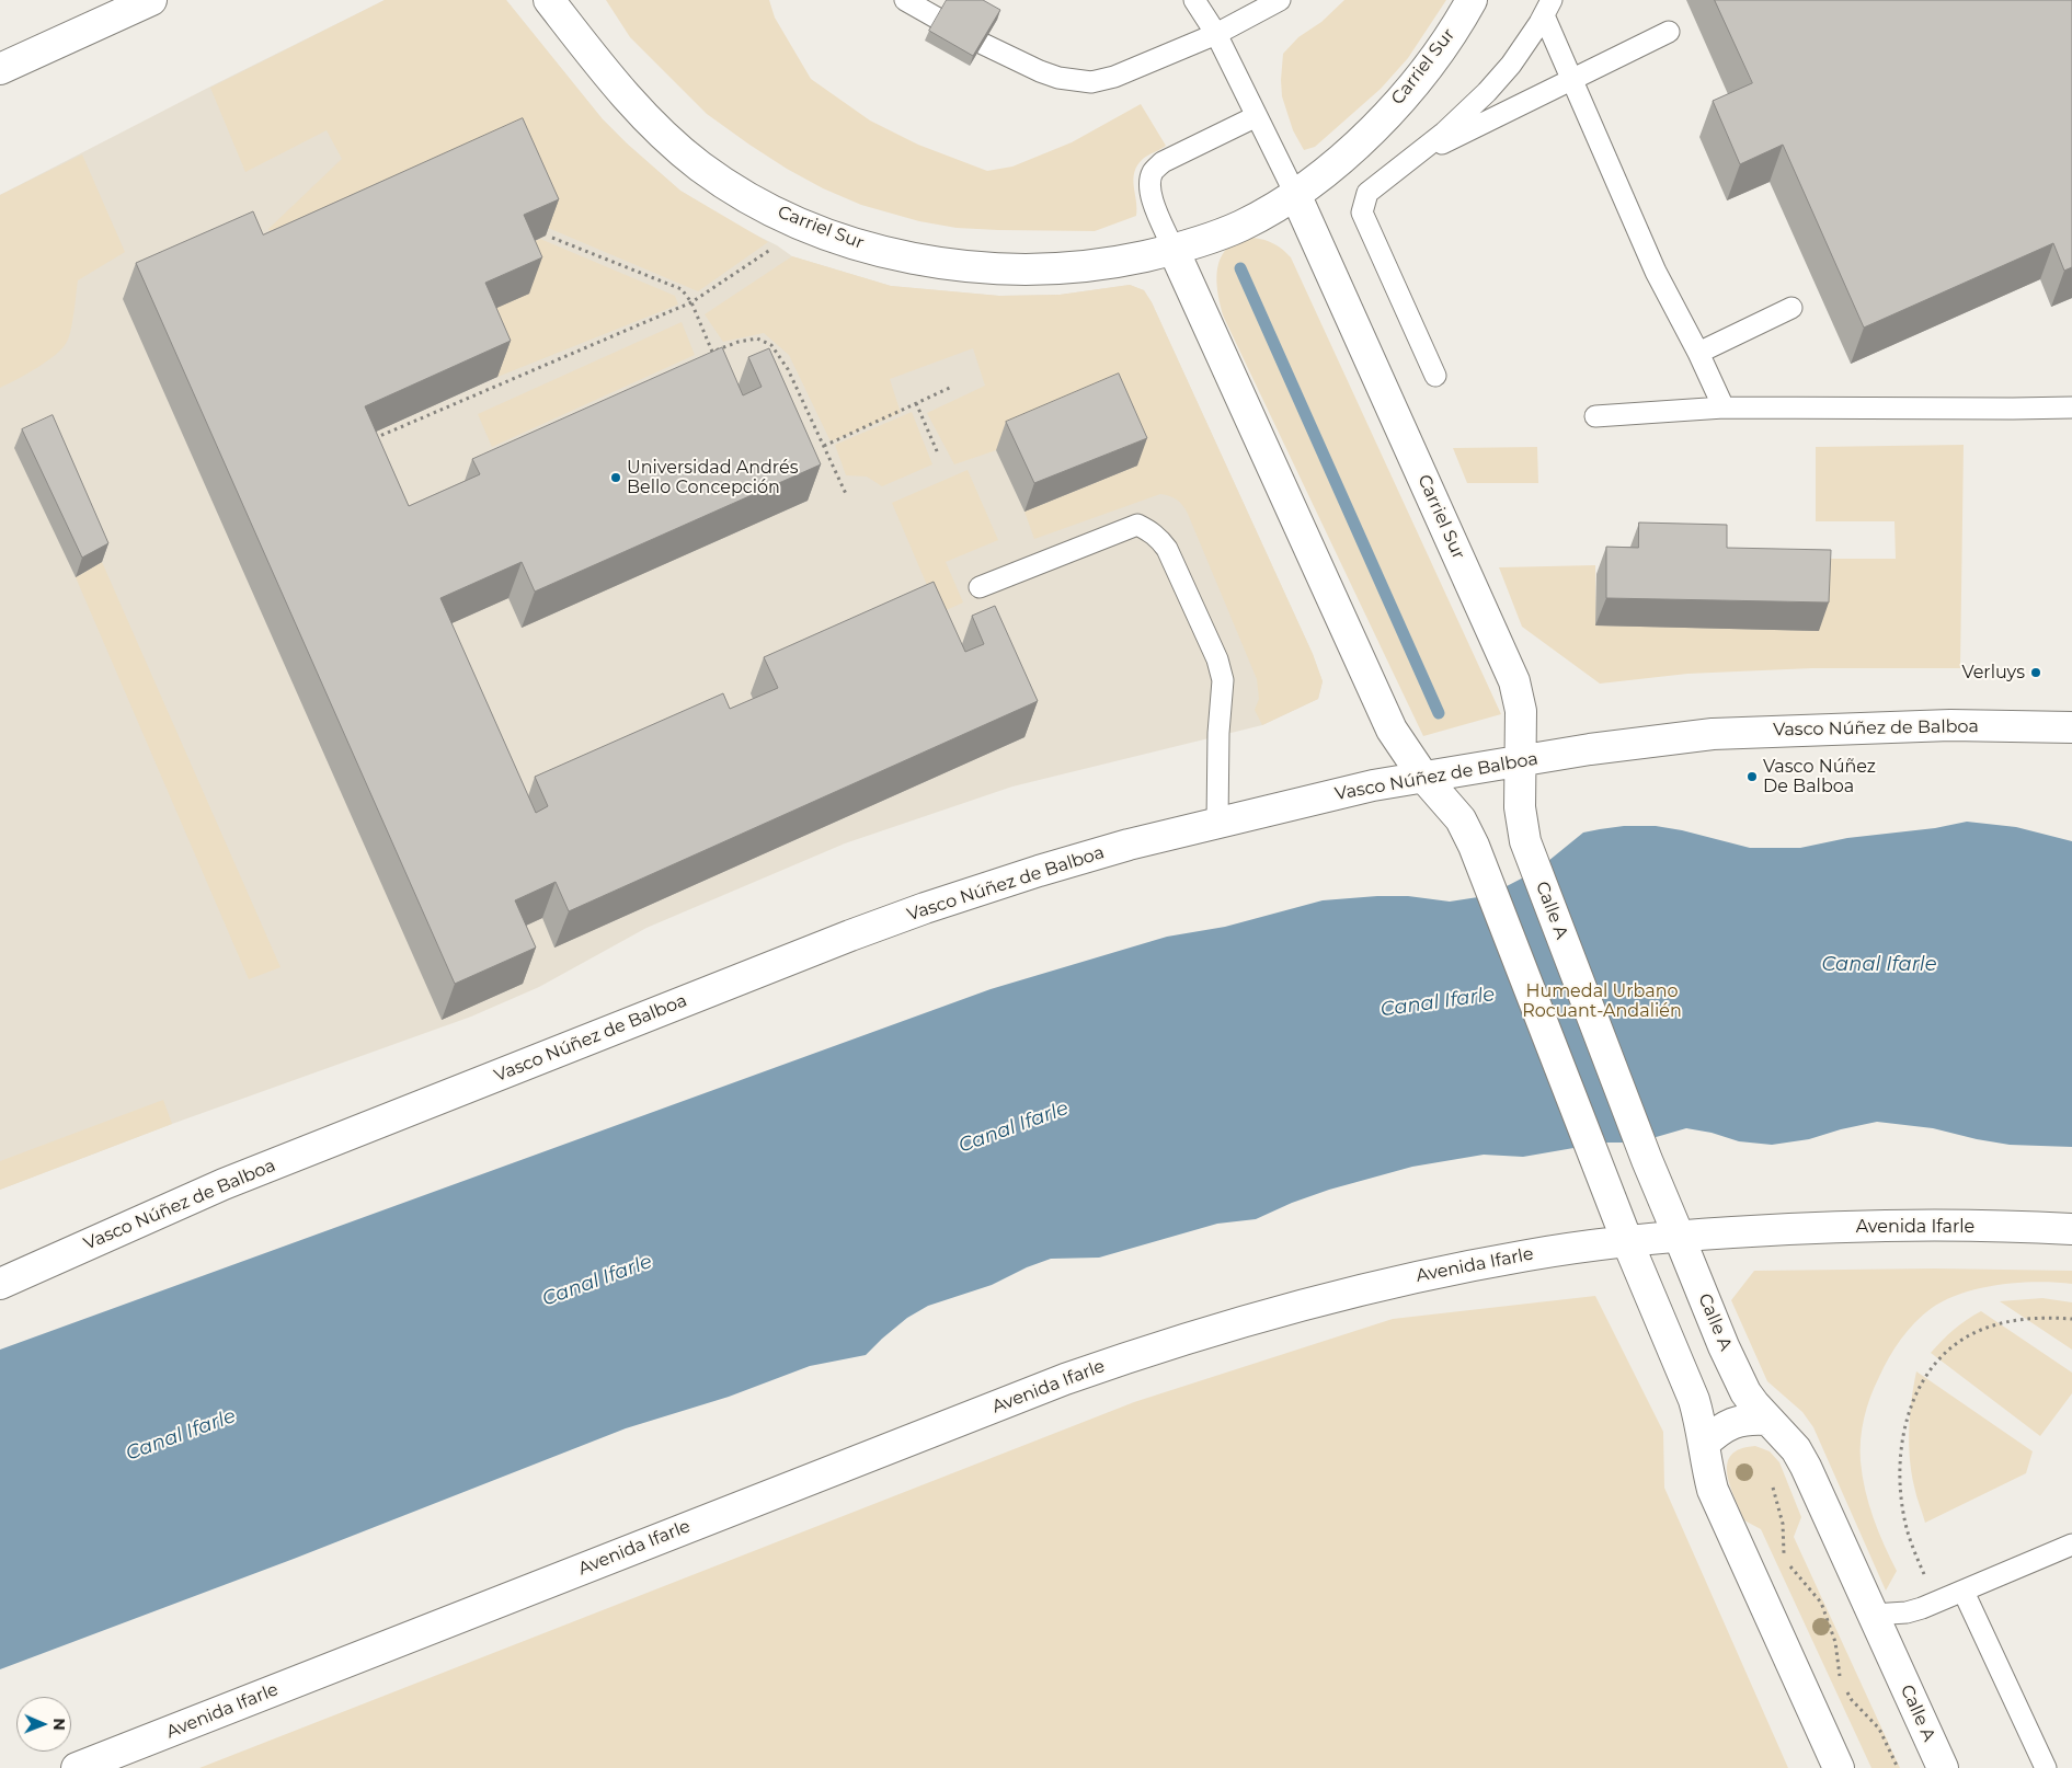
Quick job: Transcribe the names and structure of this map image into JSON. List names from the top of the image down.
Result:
{
  "streets": {
    "street": [
      "Carriel Sur",
      "Vasco Núñez de Balboa",
      "Calle A",
      "Avenida Ifarle"
    ]
  },
  "crossings": [
    ["Carriel Sur", "Vasco Núñez de Balboa"],
    ["Carriel Sur", "Calle A"],
    ["Calle A", "Avenida Ifarle"]
  ],
  "water": ["Canal Ifarle"],
  "parks": ["Humedal Urbano Rocuant-Andalién"],
  "places": ["Universidad Andrés Bello Concepción", "Verluys", "Vasco Núñez De Balboa"],
  "north": "right"
}
